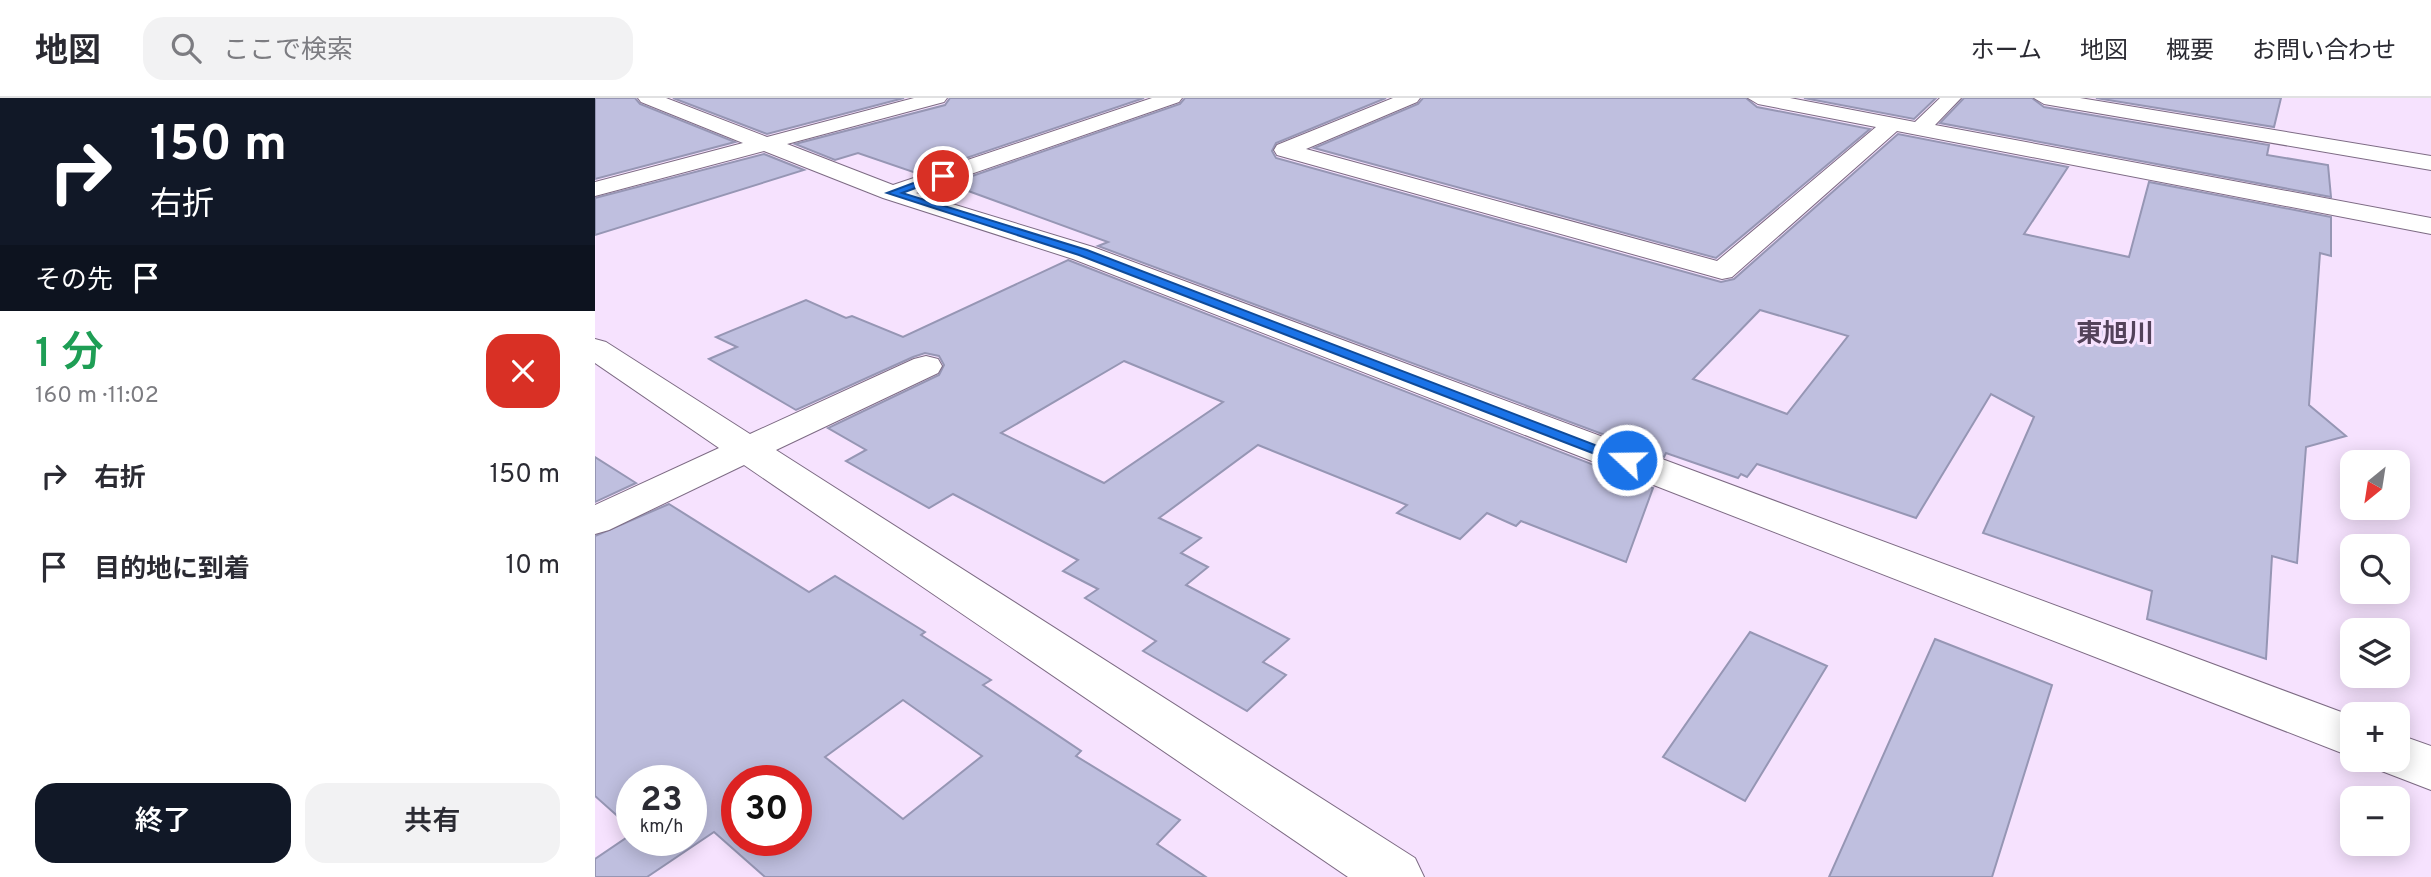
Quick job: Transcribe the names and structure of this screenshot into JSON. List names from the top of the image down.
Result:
{
  "districts": ["東旭川"],
  "north": "bottom left",
  "page": {
    "header": "地図",
    "search": "ここで検索",
    "nav": [
      "ホーム",
      "地図",
      "概要",
      "お問い合わせ"
    ],
    "turn": ["150 m", "右折"],
    "then": "その先",
    "heading": ["1 分", "160 m · 11:02"],
    "list": [
      {
        "name": "右折",
        "value": "150 m"
      },
      {
        "name": "目的地に到着",
        "value": "10 m"
      }
    ],
    "map_buttons": ["+", "−"],
    "speed": "23 km/h",
    "limit": "30",
    "buttons": ["終了", "共有"]
  }
}
